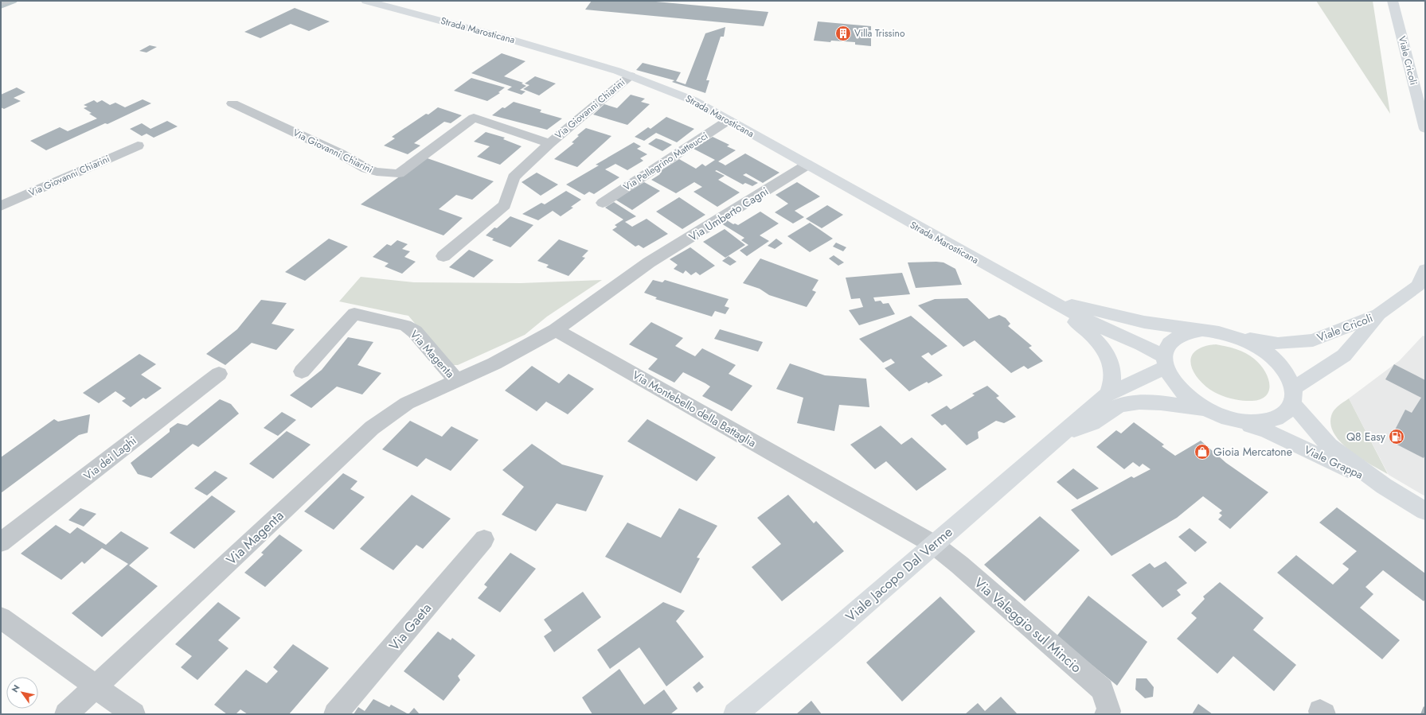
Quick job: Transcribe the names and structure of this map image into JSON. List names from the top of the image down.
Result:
{
  "streets": {
    "main road": [
      "Strada Marosticana",
      "Viale Cricoli",
      "Viale Grappa",
      "Viale Jacopo Dal Verme"
    ],
    "street": [
      "Via Giovanni Chiarini",
      "Via Pellegrino Matteucci",
      "Via Umberto Cagni",
      "Via Magenta",
      "Via Montebello della Battaglia",
      "Via dei Laghi",
      "Via Valeggio sul Mincio",
      "Via Gaeta"
    ]
  },
  "crossings": [
    ["Strada Marosticana", "Viale Cricoli"],
    ["Strada Marosticana", "Via Giovanni Chiarini"],
    ["Strada Marosticana", "Via Pellegrino Matteucci"],
    ["Strada Marosticana", "Via Umberto Cagni"],
    ["Strada Marosticana", "Viale Grappa"],
    ["Strada Marosticana", "Viale Jacopo Dal Verme"],
    ["Viale Cricoli", "Viale Grappa"],
    ["Viale Cricoli", "Viale Jacopo Dal Verme"],
    ["Via Umberto Cagni", "Via Magenta"],
    ["Via Umberto Cagni", "Via Montebello della Battaglia"],
    ["Via Magenta", "Via Montebello della Battaglia"],
    ["Via Montebello della Battaglia", "Viale Jacopo Dal Verme"],
    ["Via Montebello della Battaglia", "Via Valeggio sul Mincio"],
    ["Viale Grappa", "Viale Jacopo Dal Verme"],
    ["Viale Jacopo Dal Verme", "Via Valeggio sul Mincio"]
  ],
  "places": {
    "building": ["Villa Trissino"],
    "fuel station": ["Q8 Easy"],
    "shop": ["Gioia Mercatone"]
  },
  "north": "top left"
}
